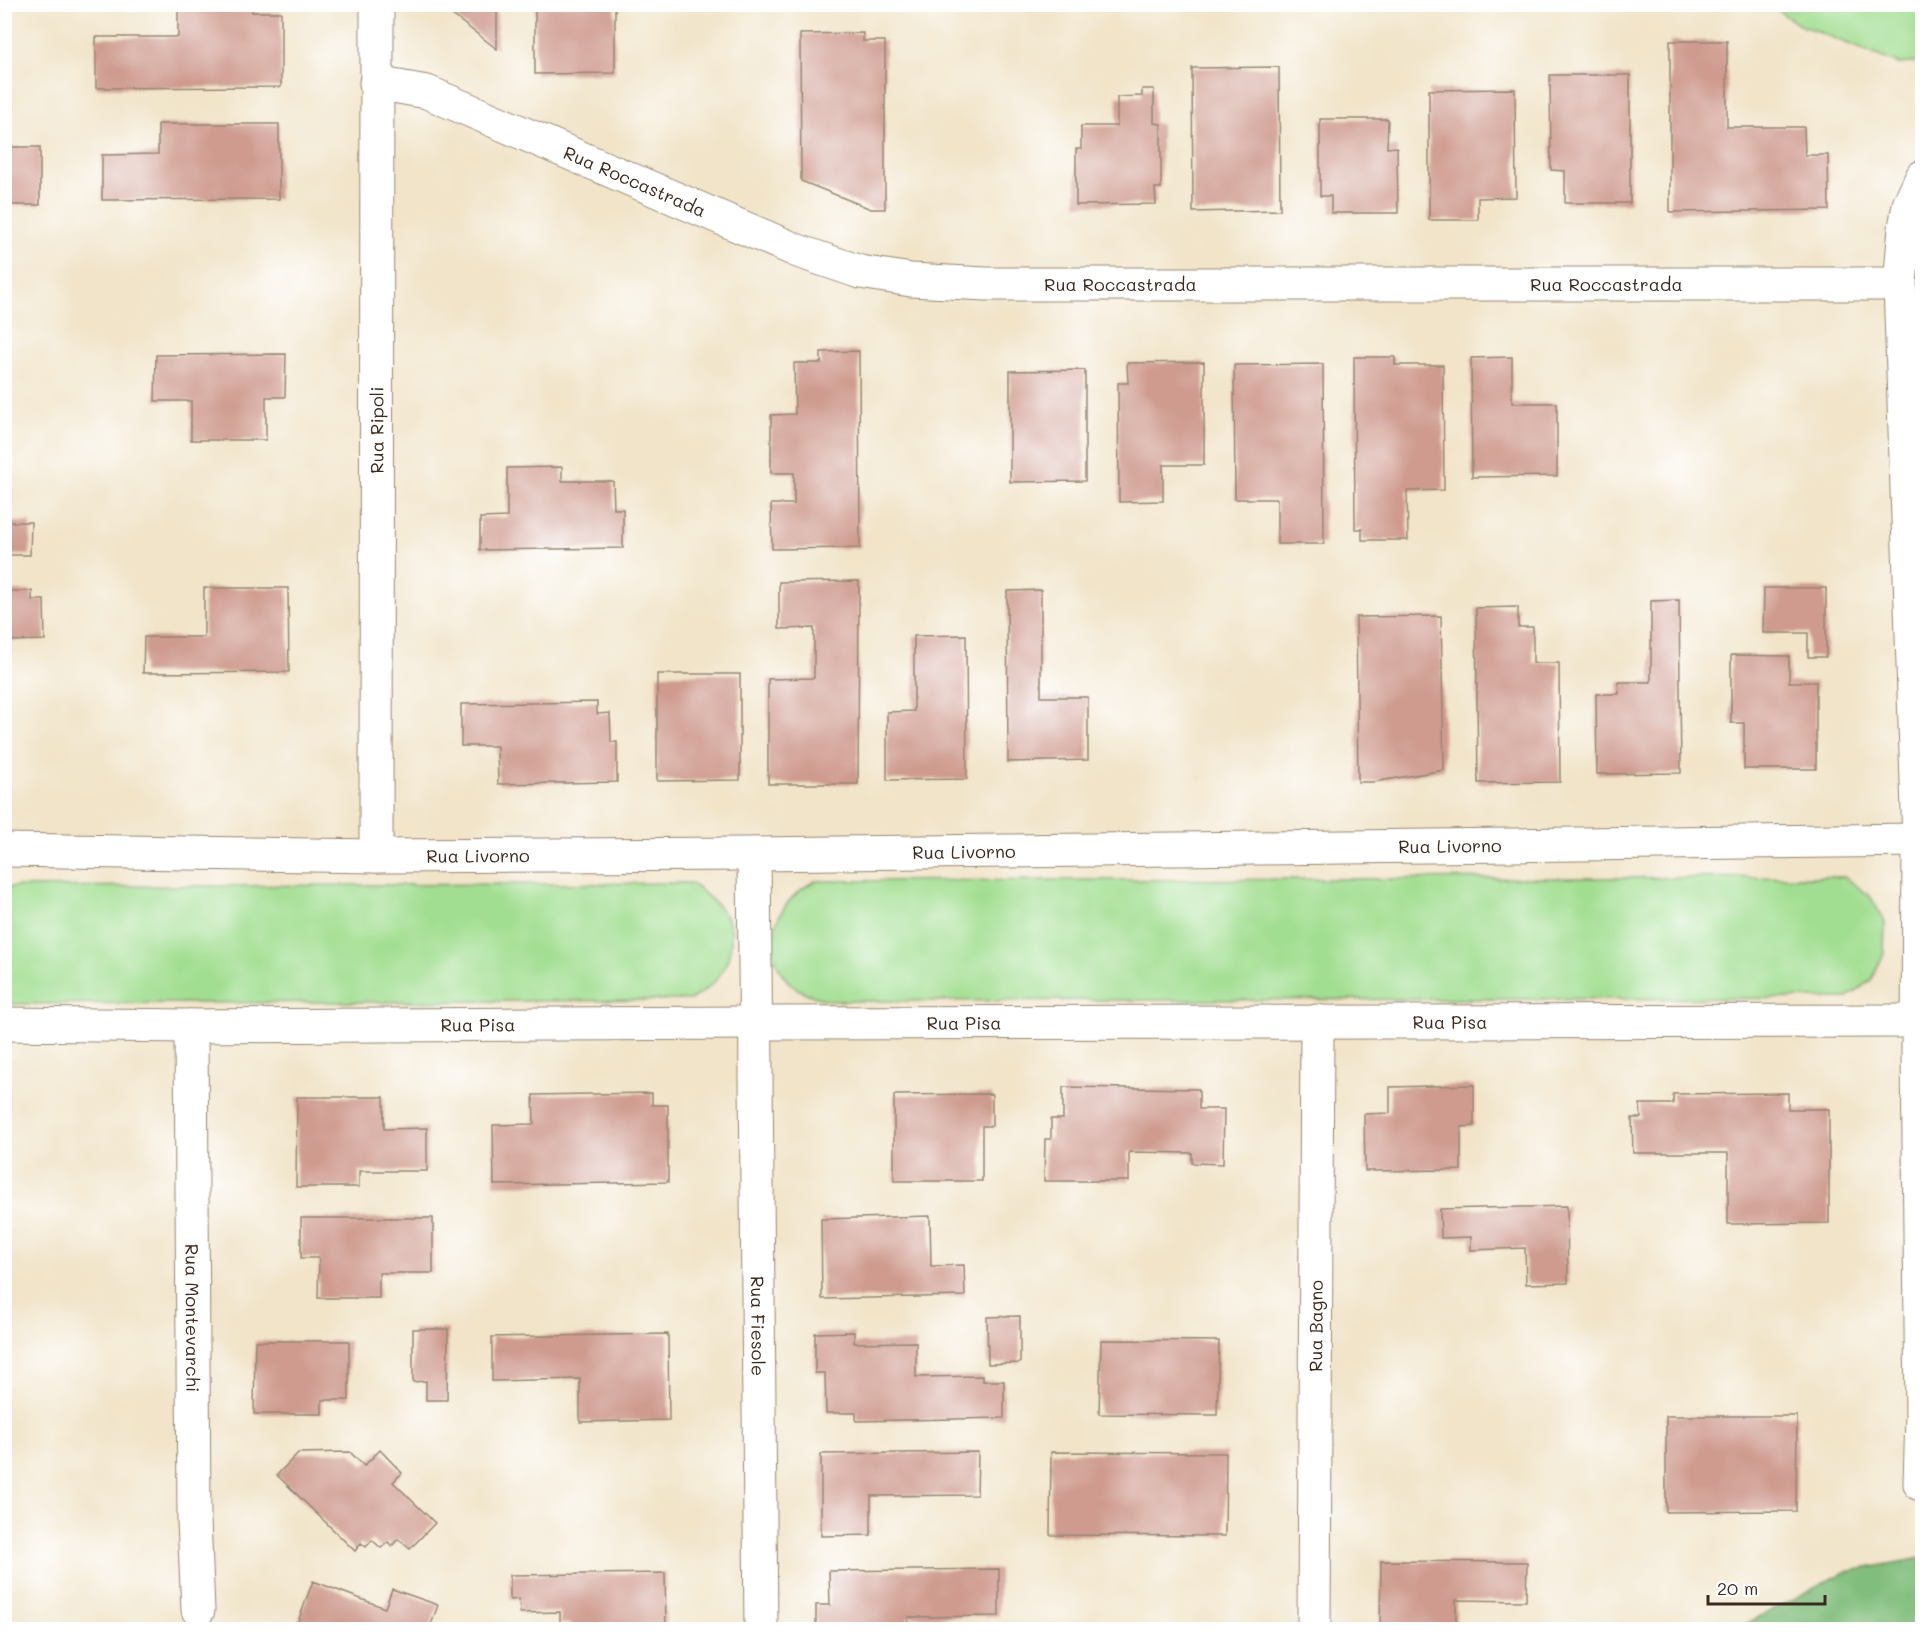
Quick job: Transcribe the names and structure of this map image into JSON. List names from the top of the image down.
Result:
{
  "streets": {
    "street": [
      "Rua Roccastrada",
      "Rua Ripoli",
      "Rua Livorno",
      "Rua Pisa",
      "Rua Montevarchi",
      "Rua Bagno",
      "Rua Fiesole"
    ]
  },
  "crossings": [
    ["Rua Roccastrada", "Rua Ripoli"],
    ["Rua Ripoli", "Rua Livorno"],
    ["Rua Livorno", "Rua Fiesole"],
    ["Rua Pisa", "Rua Montevarchi"],
    ["Rua Pisa", "Rua Bagno"],
    ["Rua Pisa", "Rua Fiesole"]
  ],
  "scale_bar": "20 m"
}
